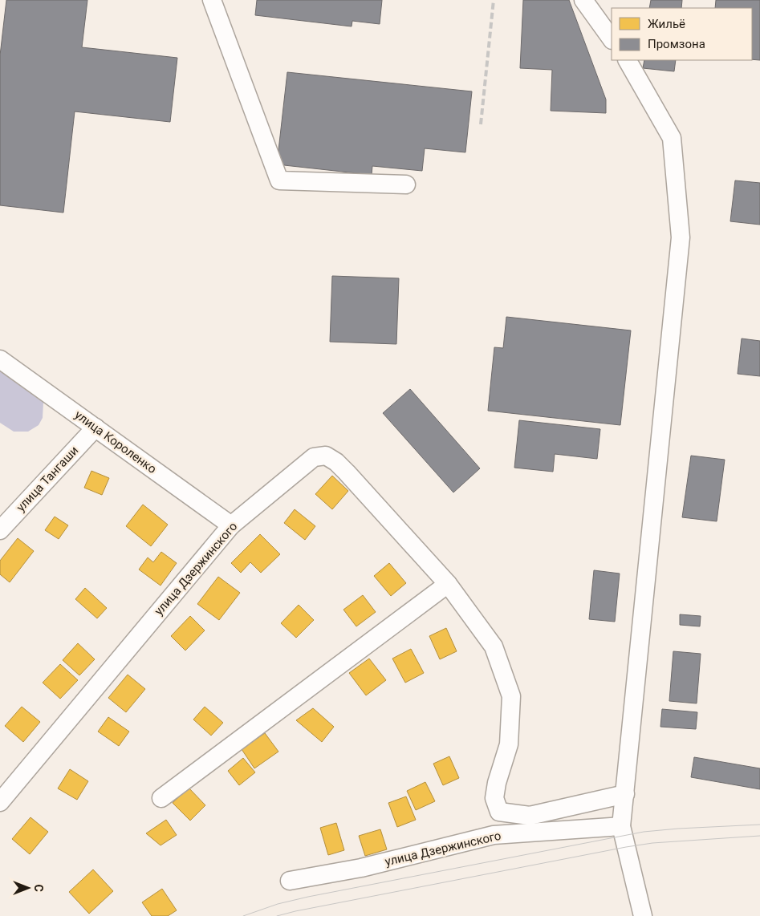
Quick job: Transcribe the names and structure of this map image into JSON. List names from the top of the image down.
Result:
{
  "streets": {
    "street": ["улица Короленко", "улица Тангаши", "улица Дзержинского"]
  },
  "crossings": [
    ["улица Короленко", "улица Тангаши"],
    ["улица Короленко", "улица Дзержинского"]
  ],
  "legend": ["Жильё", "Промзона"],
  "north": "right"
}
